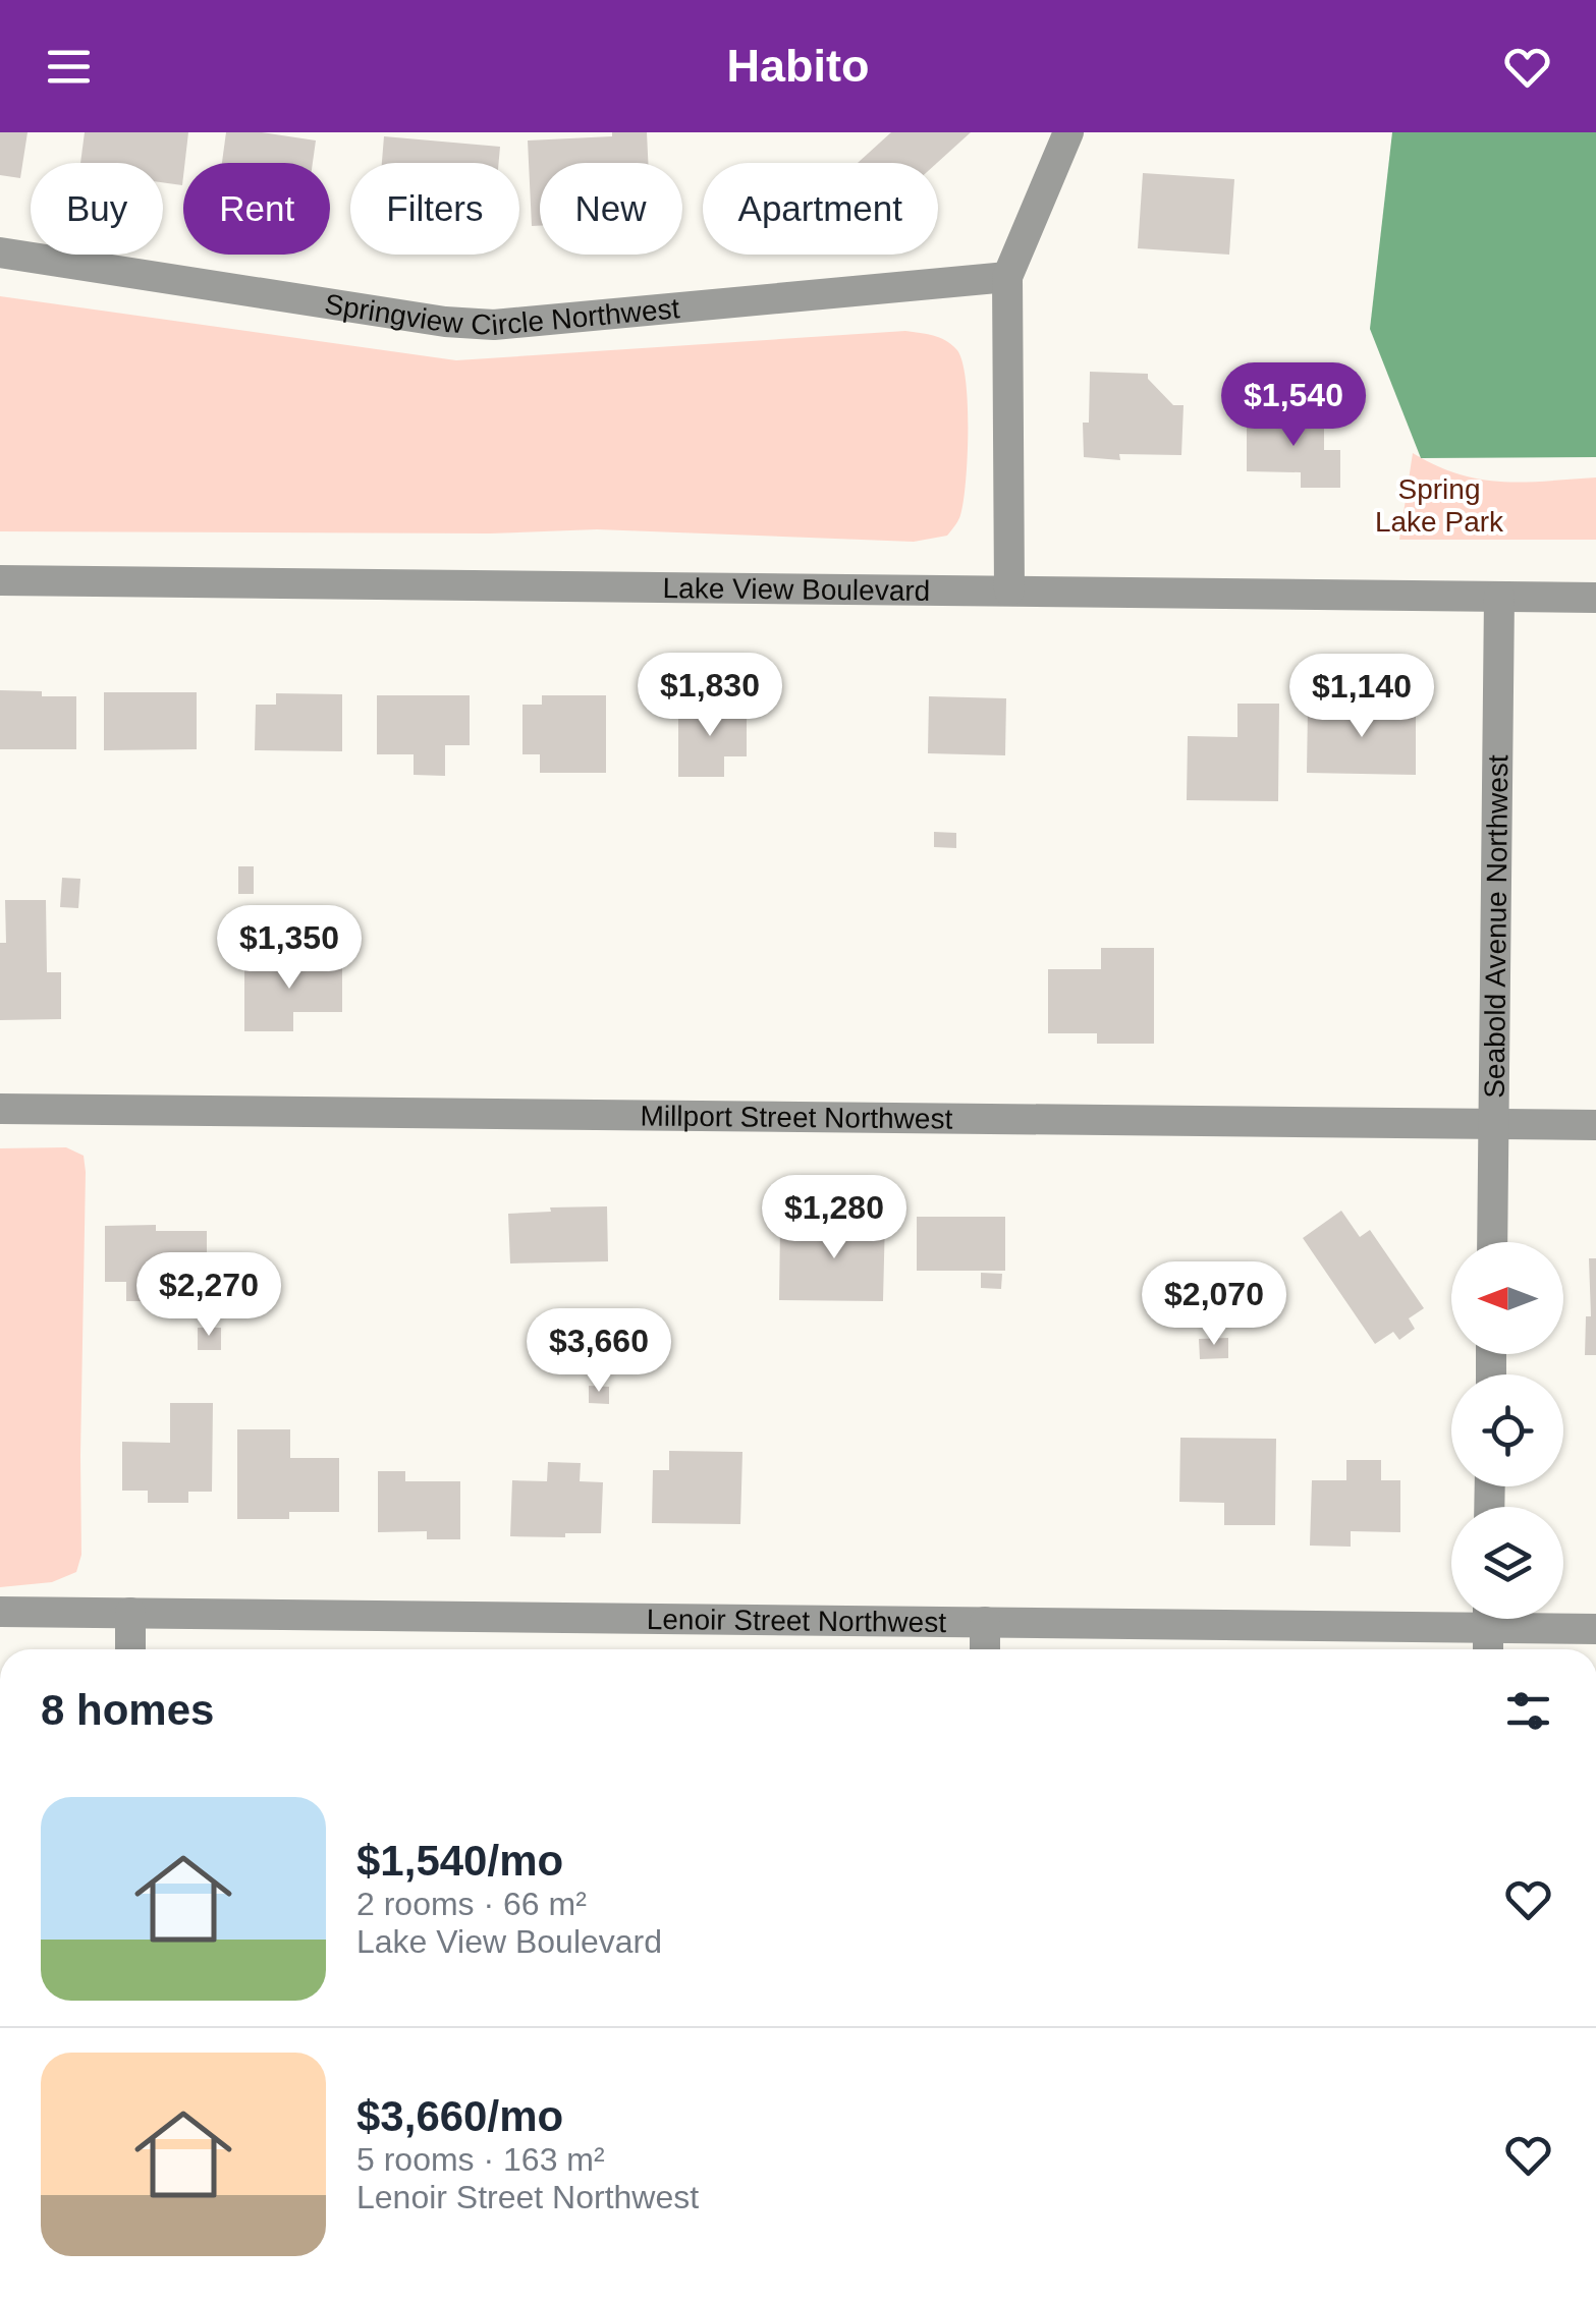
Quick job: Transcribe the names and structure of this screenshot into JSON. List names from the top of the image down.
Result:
{
  "streets": {
    "street": [
      "Springview Circle Northwest",
      "Lake View Boulevard",
      "Seabold Avenue Northwest",
      "Millport Street Northwest",
      "Lenoir Street Northwest"
    ]
  },
  "crossings": [
    ["Lake View Boulevard", "Seabold Avenue Northwest"],
    ["Seabold Avenue Northwest", "Millport Street Northwest"]
  ],
  "parks": ["Spring Lake Park"],
  "north": "left",
  "page": {
    "header": "Habito",
    "chip": [
      "Buy",
      "Rent",
      "Filters",
      "New",
      "Apartment"
    ],
    "price": [
      "$1,540",
      "$1,830",
      "$1,140",
      "$1,350",
      "$1,280",
      "$2,270",
      "$2,070",
      "$3,660"
    ],
    "heading": "8 homes",
    "list": [
      {
        "name": "$1,540/mo",
        "note": "2 rooms · 66 m² · Lake View Boulevard"
      },
      {
        "name": "$3,660/mo",
        "note": "5 rooms · 163 m² · Lenoir Street Northwest"
      }
    ]
  }
}
